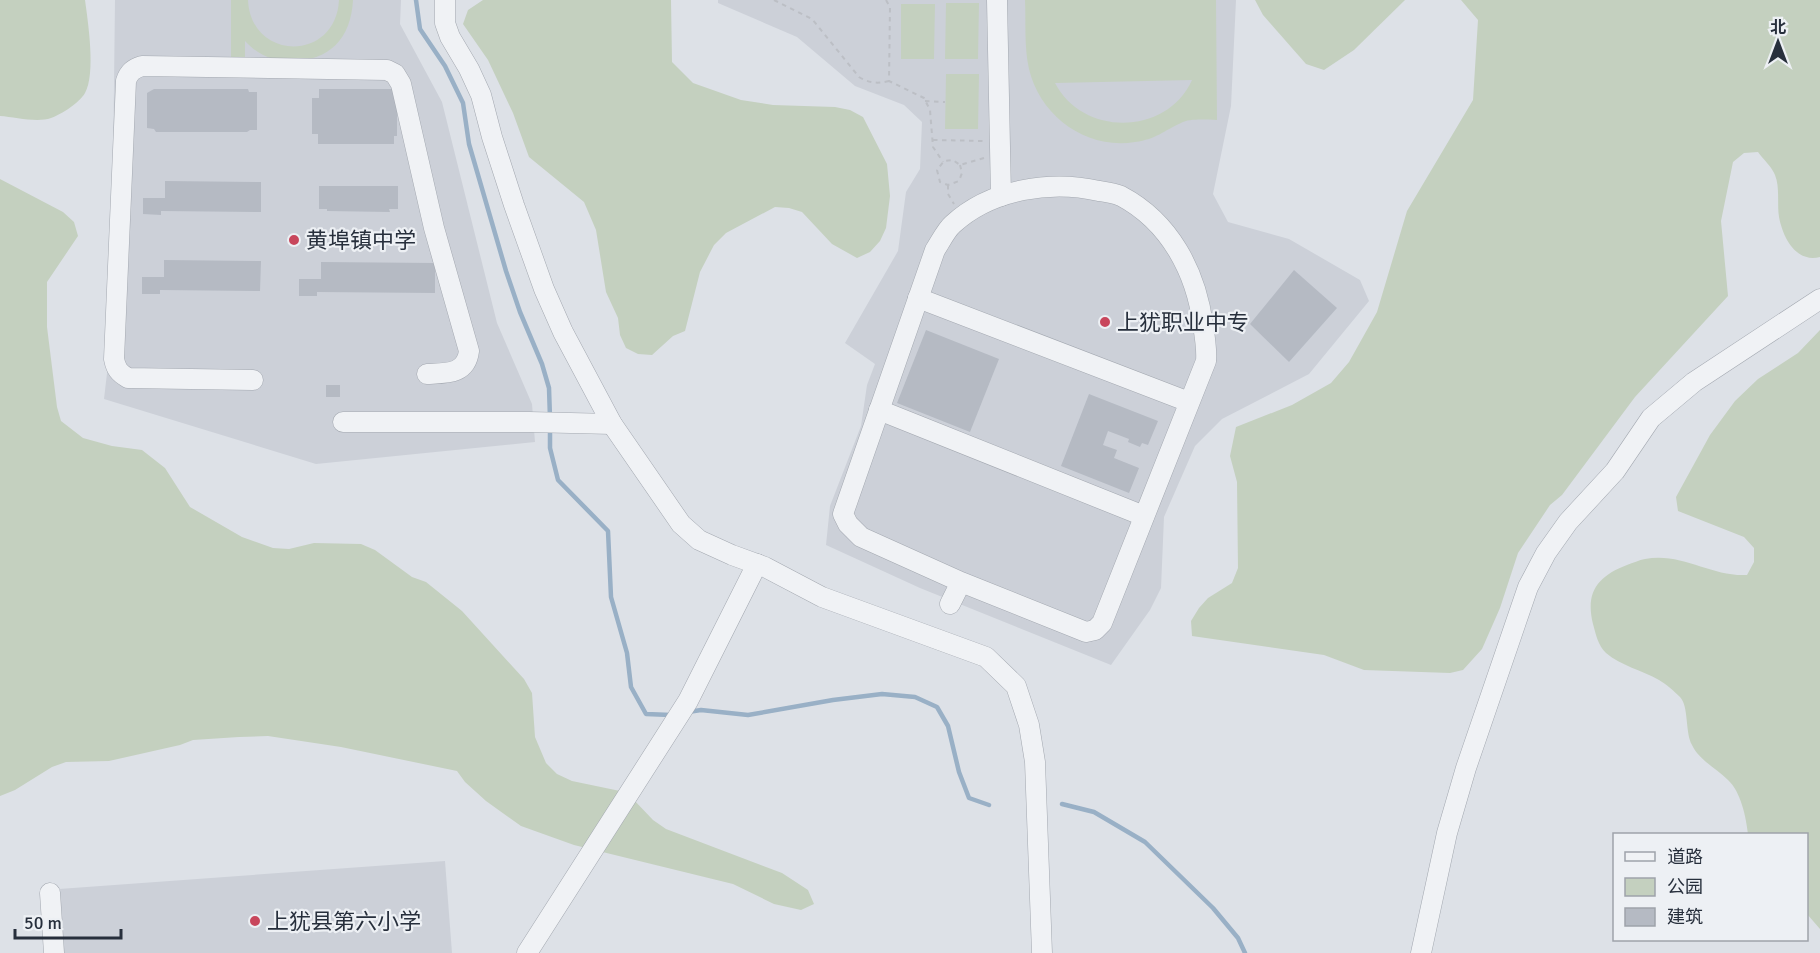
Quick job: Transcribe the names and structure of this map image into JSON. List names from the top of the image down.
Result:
{
  "places": ["黄埠镇中学", "上犹职业中专", "上犹县第六小学"],
  "legend": ["道路", "公园", "建筑"],
  "scale_bar": "50 m",
  "north": "top"
}
